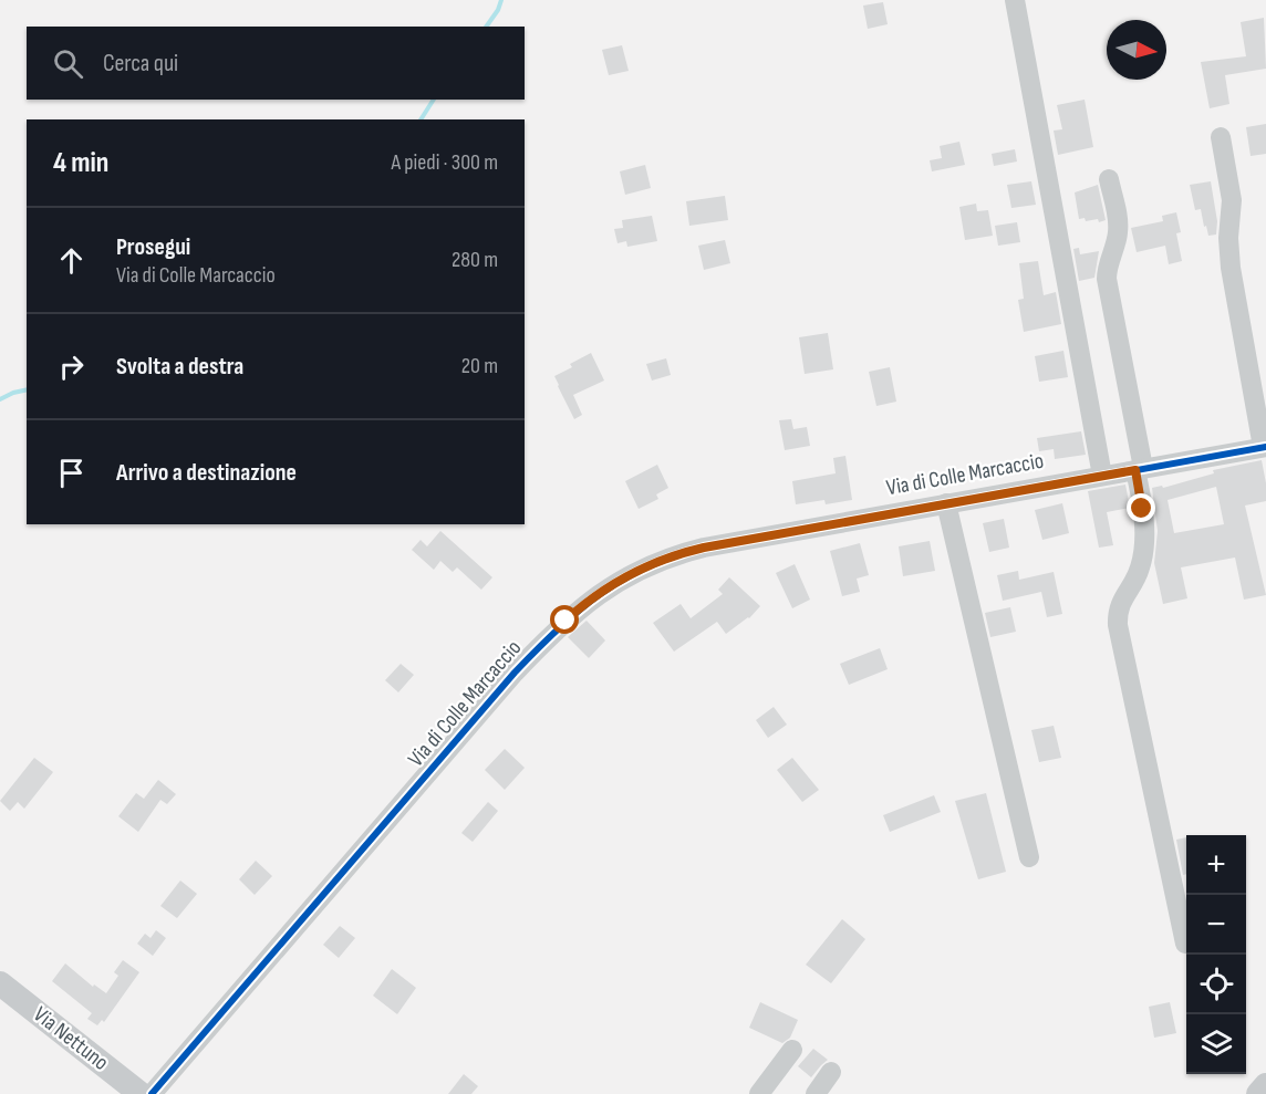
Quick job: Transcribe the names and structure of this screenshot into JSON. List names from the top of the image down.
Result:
{
  "streets": {
    "main road": ["Via Nettuno"],
    "street": ["Via di Colle Marcaccio"]
  },
  "north": "right",
  "page": {
    "search": "Cerca qui",
    "heading": ["4 min", "A piedi · 300 m"],
    "list": [
      ["Prosegui", "Via di Colle Marcaccio", "280 m"],
      ["Svolta a destra", "20 m"],
      "Arrivo a destinazione"
    ],
    "map_buttons": ["+", "−"]
  }
}
